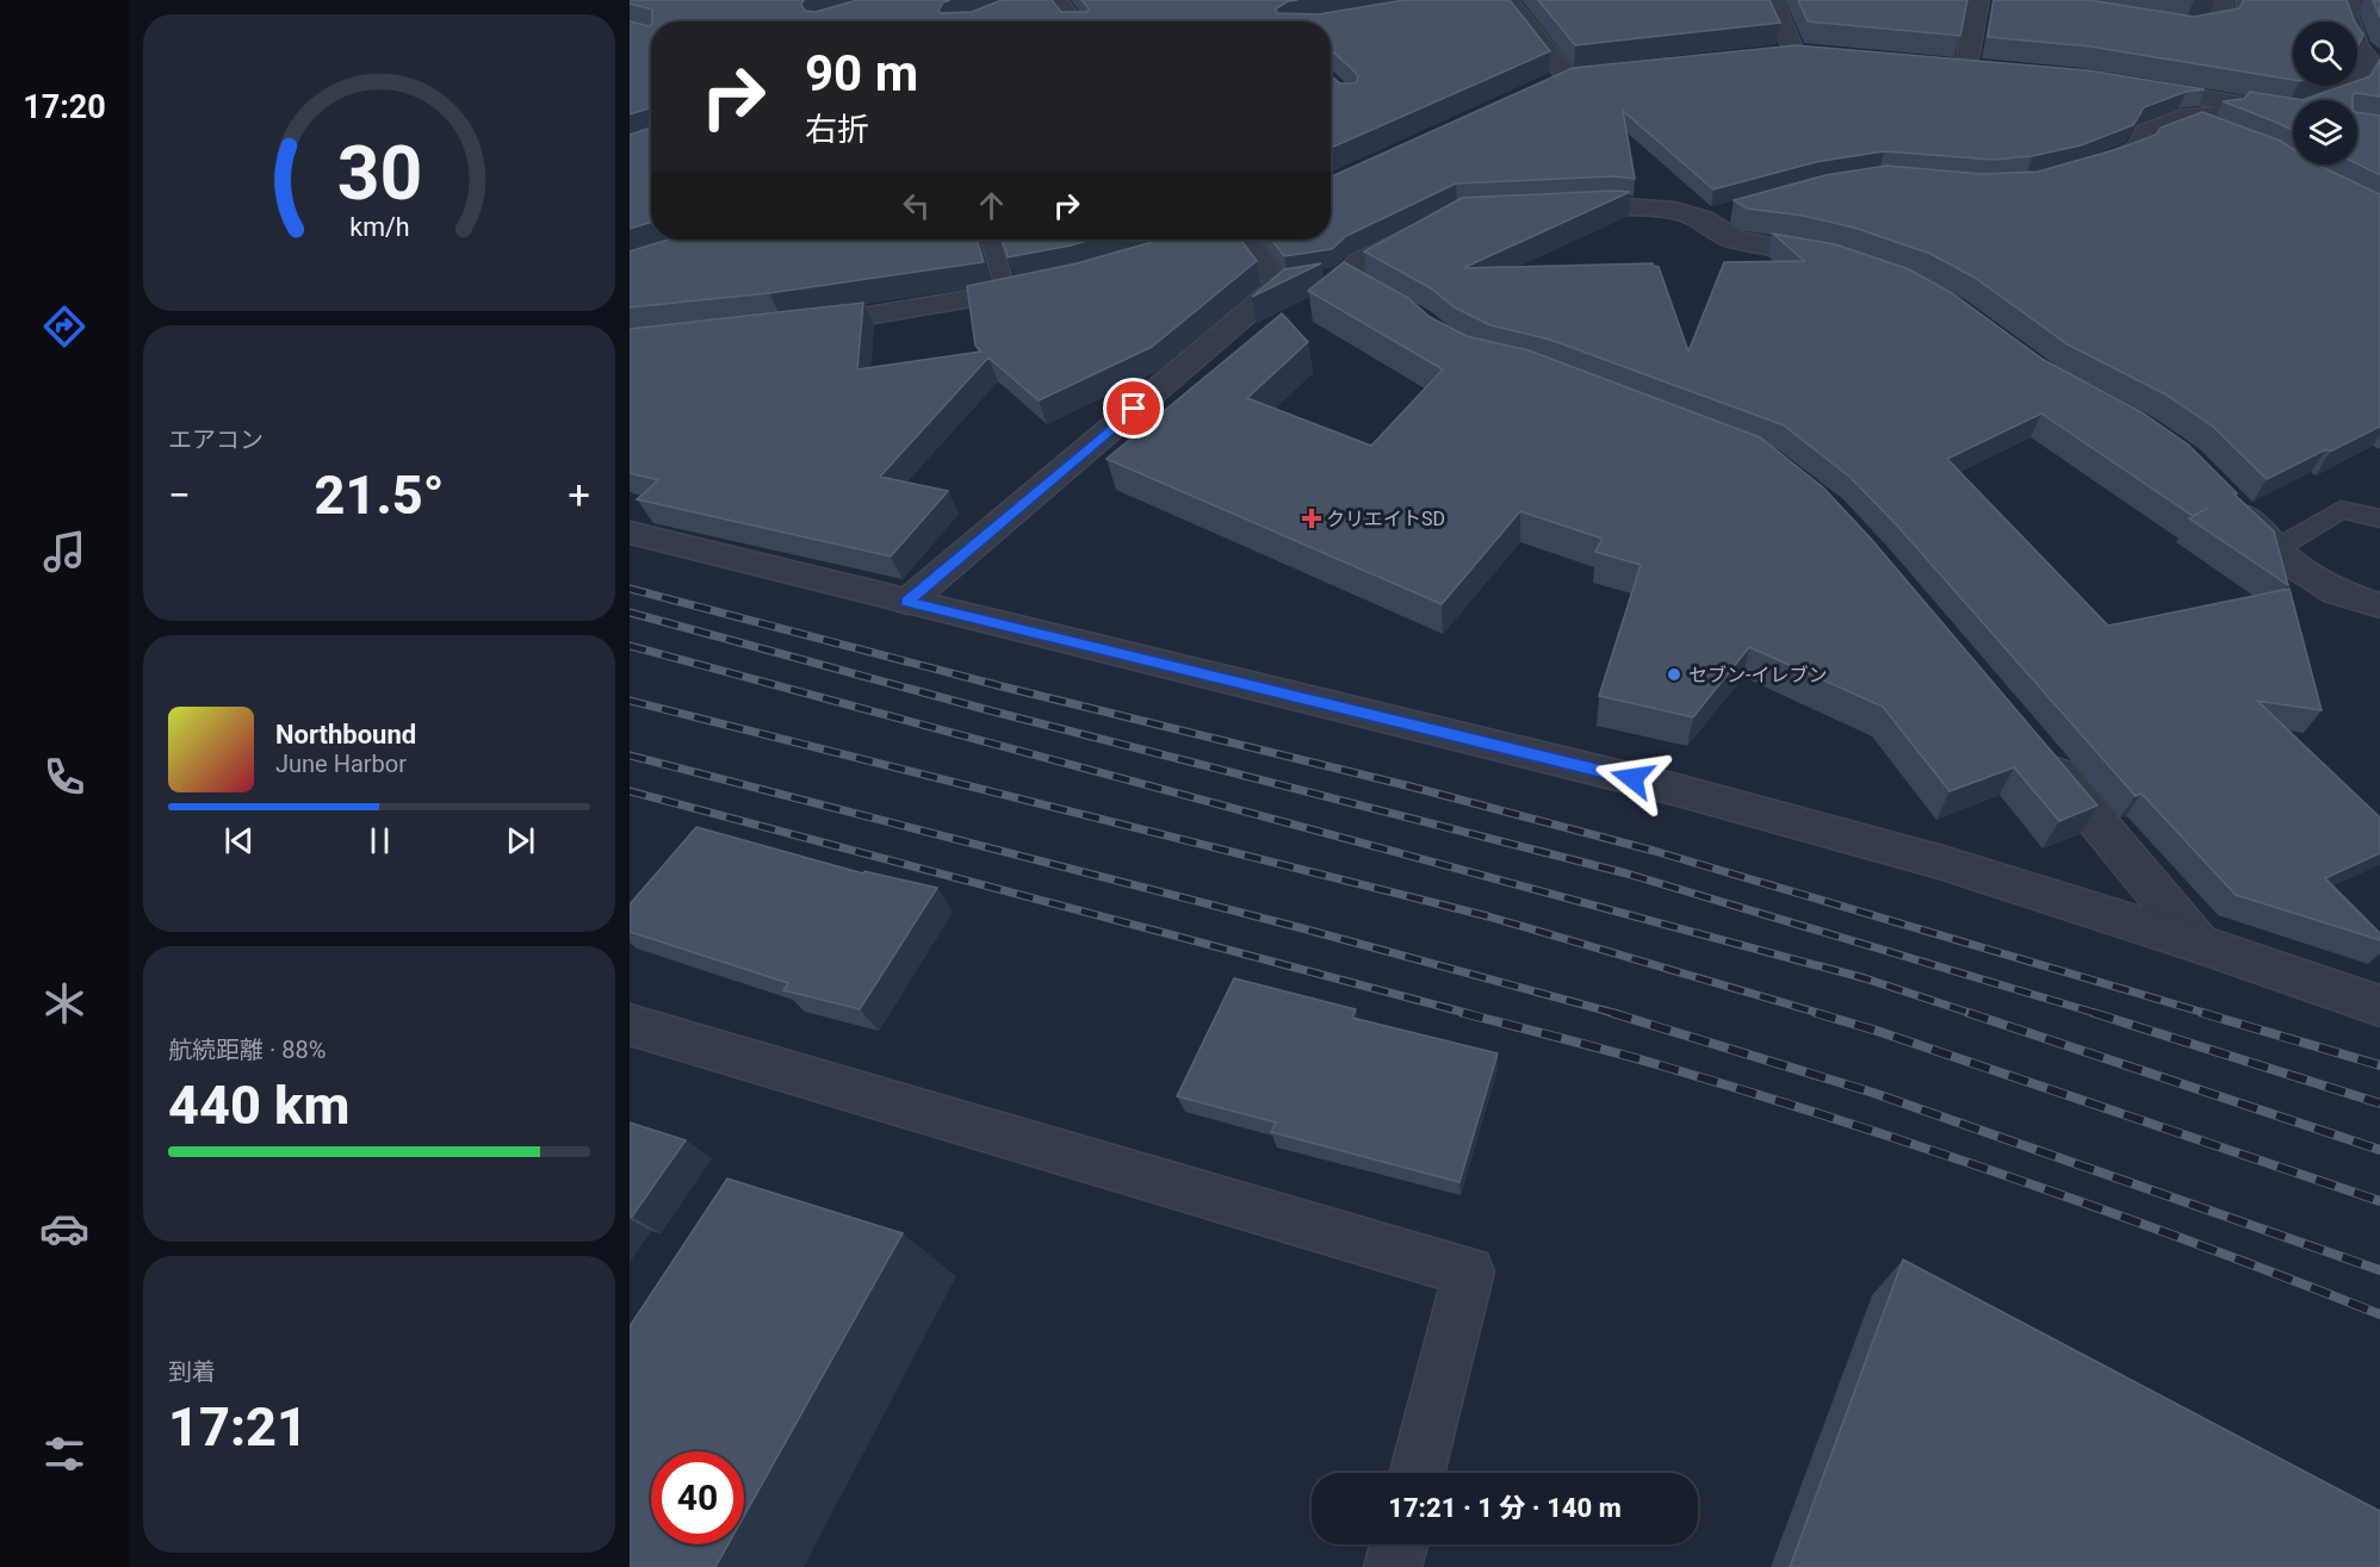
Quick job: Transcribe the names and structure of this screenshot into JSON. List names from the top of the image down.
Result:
{
  "places": {
    "health": ["クリエイトSD"],
    "other": ["セブン-イレブン"]
  },
  "page": {
    "tabs": "17:20",
    "turn": ["90 m", "右折"],
    "tile": [
      "エアコン",
      ["航続距離 · 88%", "440 km"],
      ["到着", "17:21"]
    ],
    "heat": ["−", "21.5°", "+"],
    "song": ["Northbound", "June Harbor"],
    "limit": "40",
    "trip": "17:21 · 1 分 · 140 m",
    "gauge": ["30", "km/h"]
  }
}
